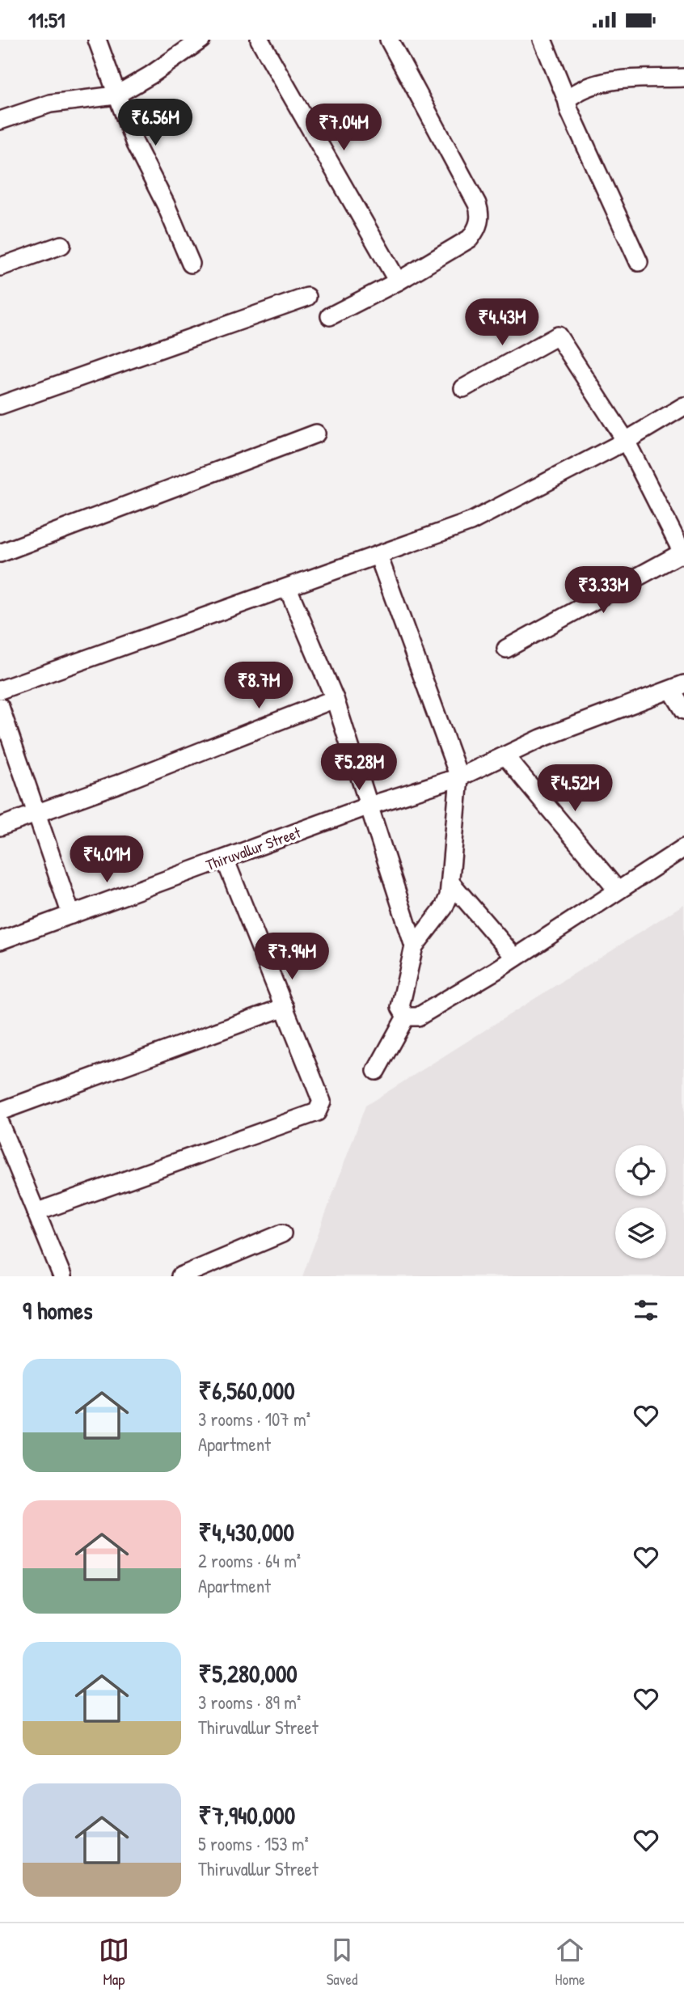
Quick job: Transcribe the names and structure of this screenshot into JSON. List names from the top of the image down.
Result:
{
  "streets": {
    "street": ["Thiruvallur Street"]
  },
  "page": {
    "status": "11:51",
    "price": [
      "₹6.56M",
      "₹7.04M",
      "₹4.43M",
      "₹3.33M",
      "₹8.7M",
      "₹5.28M",
      "₹4.52M",
      "₹4.01M",
      "₹7.94M"
    ],
    "heading": "9 homes",
    "list": [
      {
        "name": "₹6,560,000",
        "note": "3 rooms · 107 m² · Apartment"
      },
      {
        "name": "₹4,430,000",
        "note": "2 rooms · 64 m² · Apartment"
      },
      {
        "name": "₹5,280,000",
        "note": "3 rooms · 89 m² · Thiruvallur Street"
      },
      {
        "name": "₹7,940,000",
        "note": "5 rooms · 153 m² · Thiruvallur Street"
      }
    ],
    "tabs": ["Map", "Saved", "Home"]
  }
}
